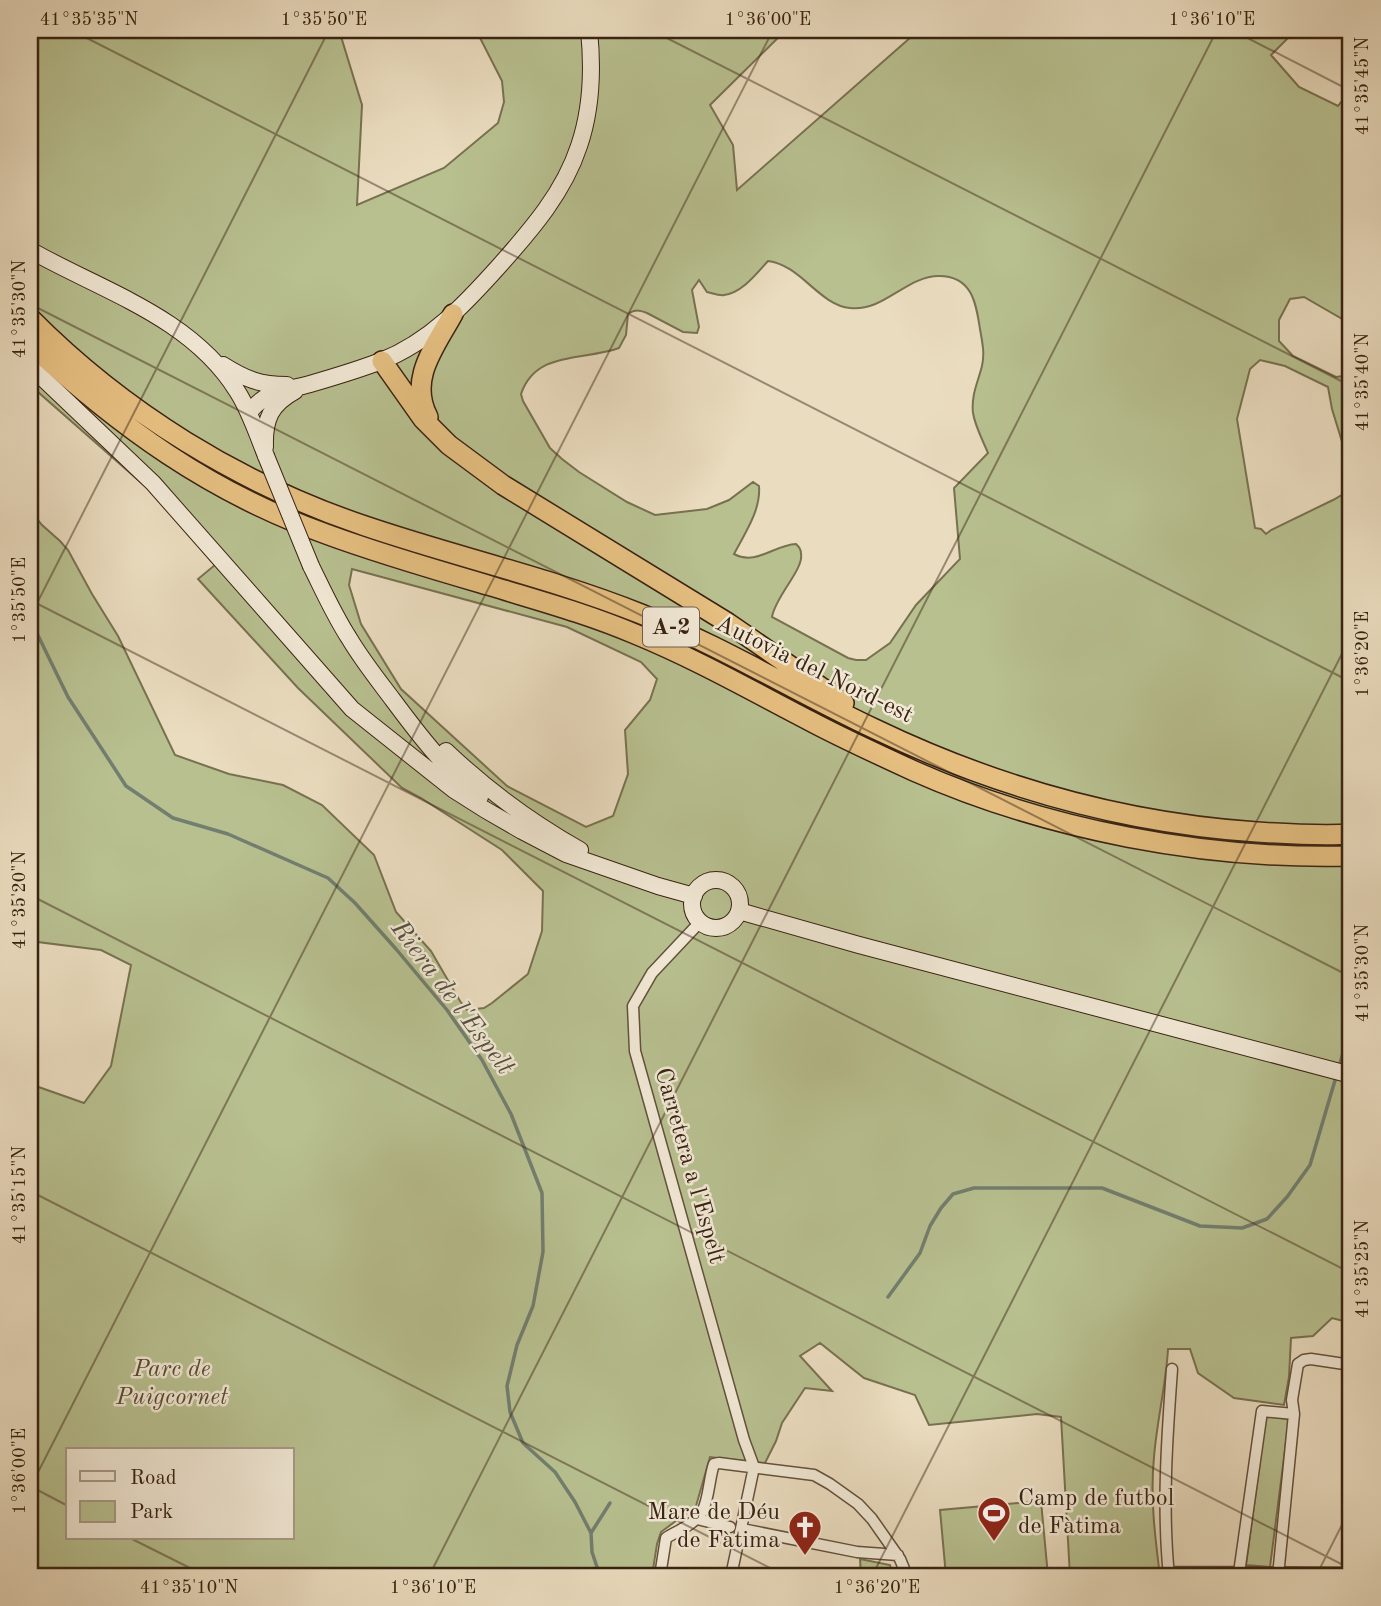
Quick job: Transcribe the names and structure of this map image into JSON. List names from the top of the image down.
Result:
{
  "streets": {
    "highway": ["A-2", "Autovia del Nord-est"],
    "street": ["Carretera a l'Espelt"]
  },
  "water": ["Riera de l'Espelt"],
  "parks": ["Parc de Puigcornet"],
  "places": {
    "sports": ["Camp de futbol de Fàtima"],
    "church": ["Mare de Déu de Fàtima"]
  },
  "legend": ["Road", "Park"],
  "coordinates": [
    "41°35'35\"N",
    "1°35'50\"E",
    "1°36'00\"E",
    "1°36'10\"E",
    "41°35'45\"N",
    "41°35'30\"N",
    "41°35'40\"N",
    "1°36'20\"E",
    "41°35'20\"N",
    "41°35'15\"N",
    "41°35'25\"N",
    "41°35'10\"N"
  ]
}
